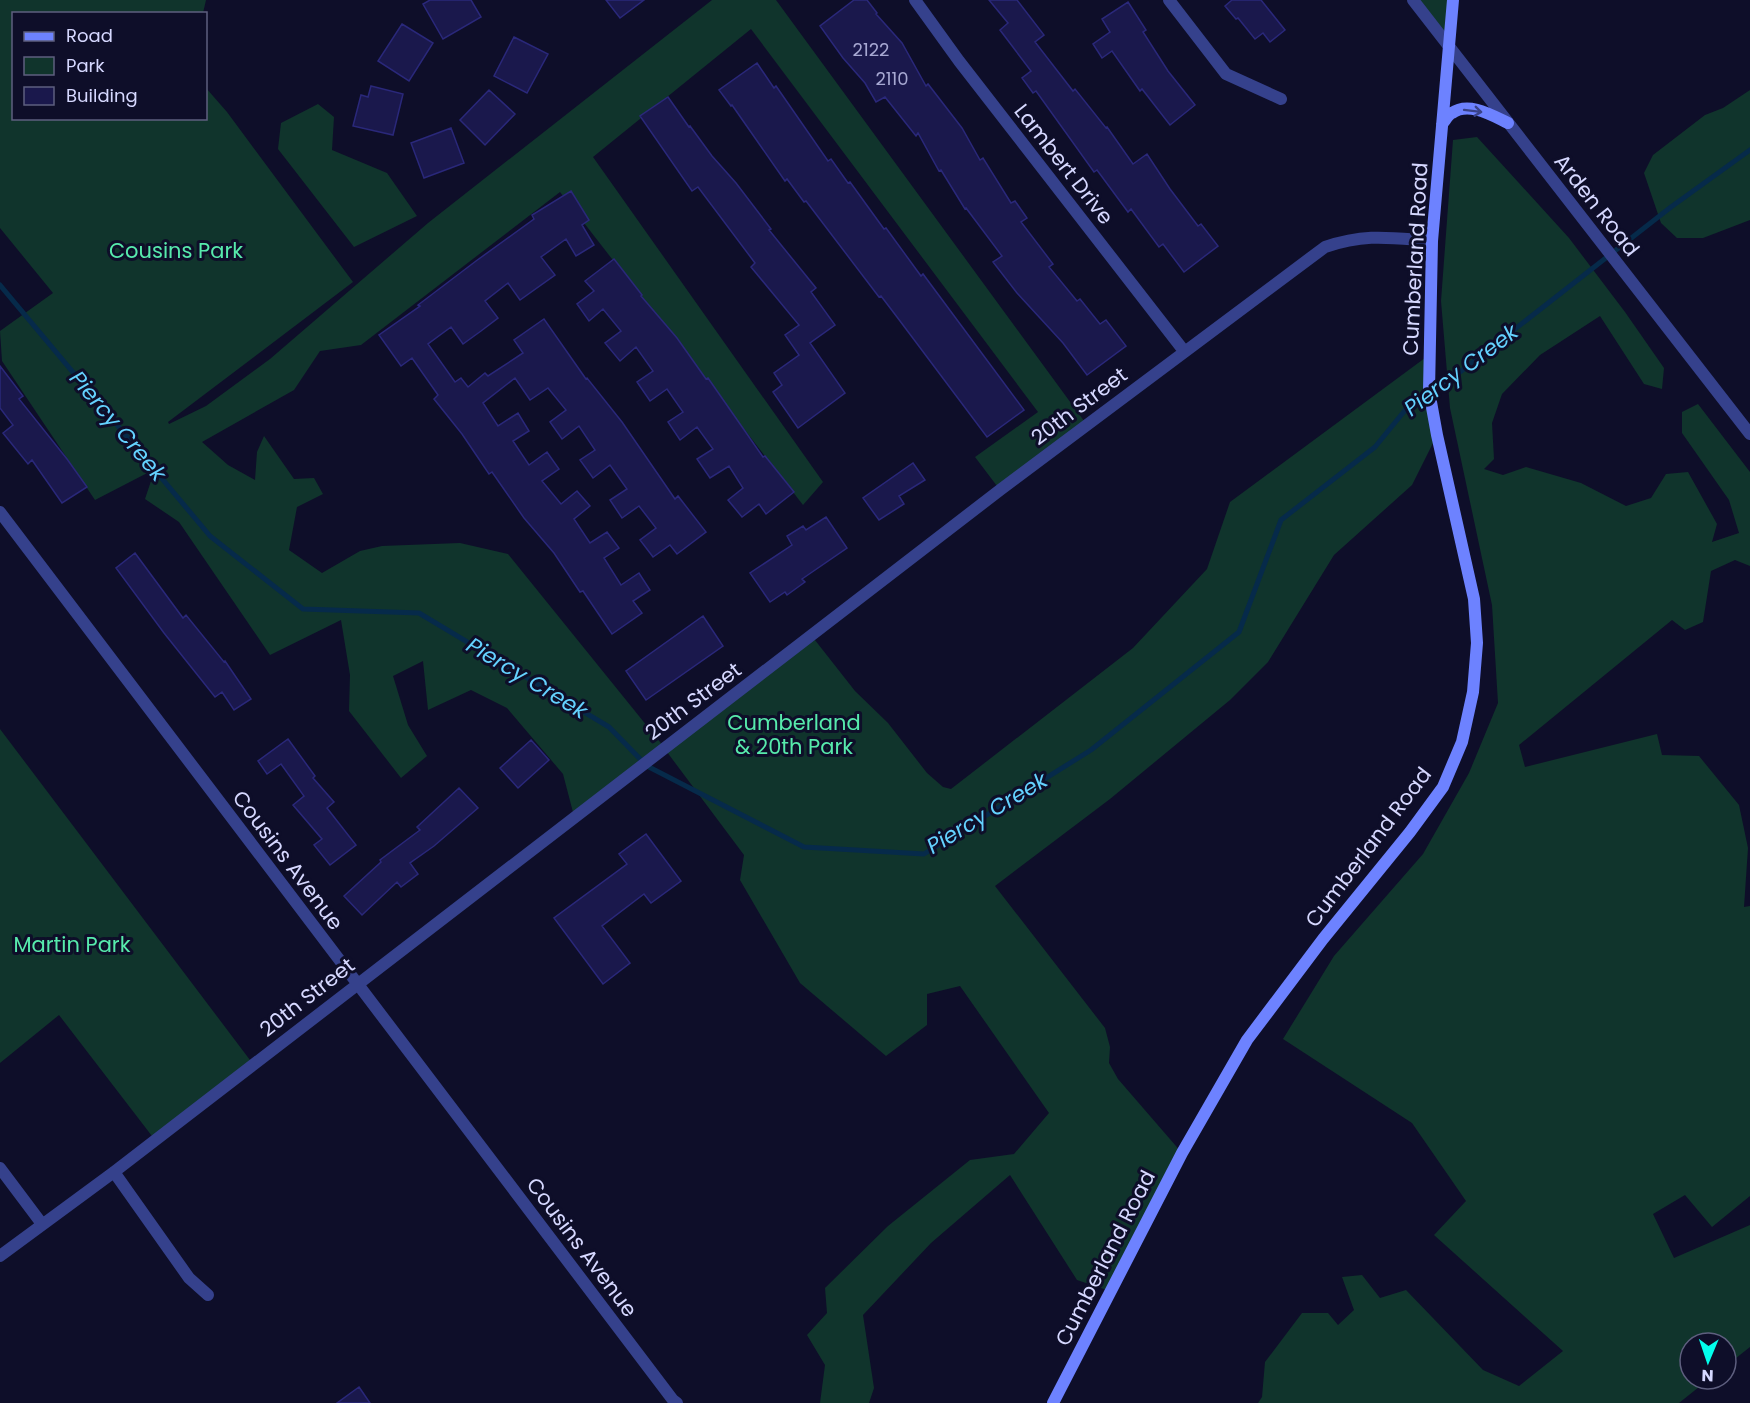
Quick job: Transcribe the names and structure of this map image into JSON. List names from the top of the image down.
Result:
{
  "streets": {
    "street": [
      "Lambert Drive",
      "Arden Road",
      "Cumberland Road",
      "20th Street",
      "Cousins Avenue"
    ]
  },
  "crossings": [
    ["Lambert Drive", "20th Street"],
    ["Arden Road", "Cumberland Road"],
    ["Cumberland Road", "20th Street"],
    ["20th Street", "Cousins Avenue"]
  ],
  "water": ["Piercy Creek"],
  "parks": ["Cousins Park", "Cumberland & 20th Park", "Martin Park"],
  "house_numbers": ["2122", "2110"],
  "legend": ["Road", "Park", "Building"],
  "north": "bottom"
}
